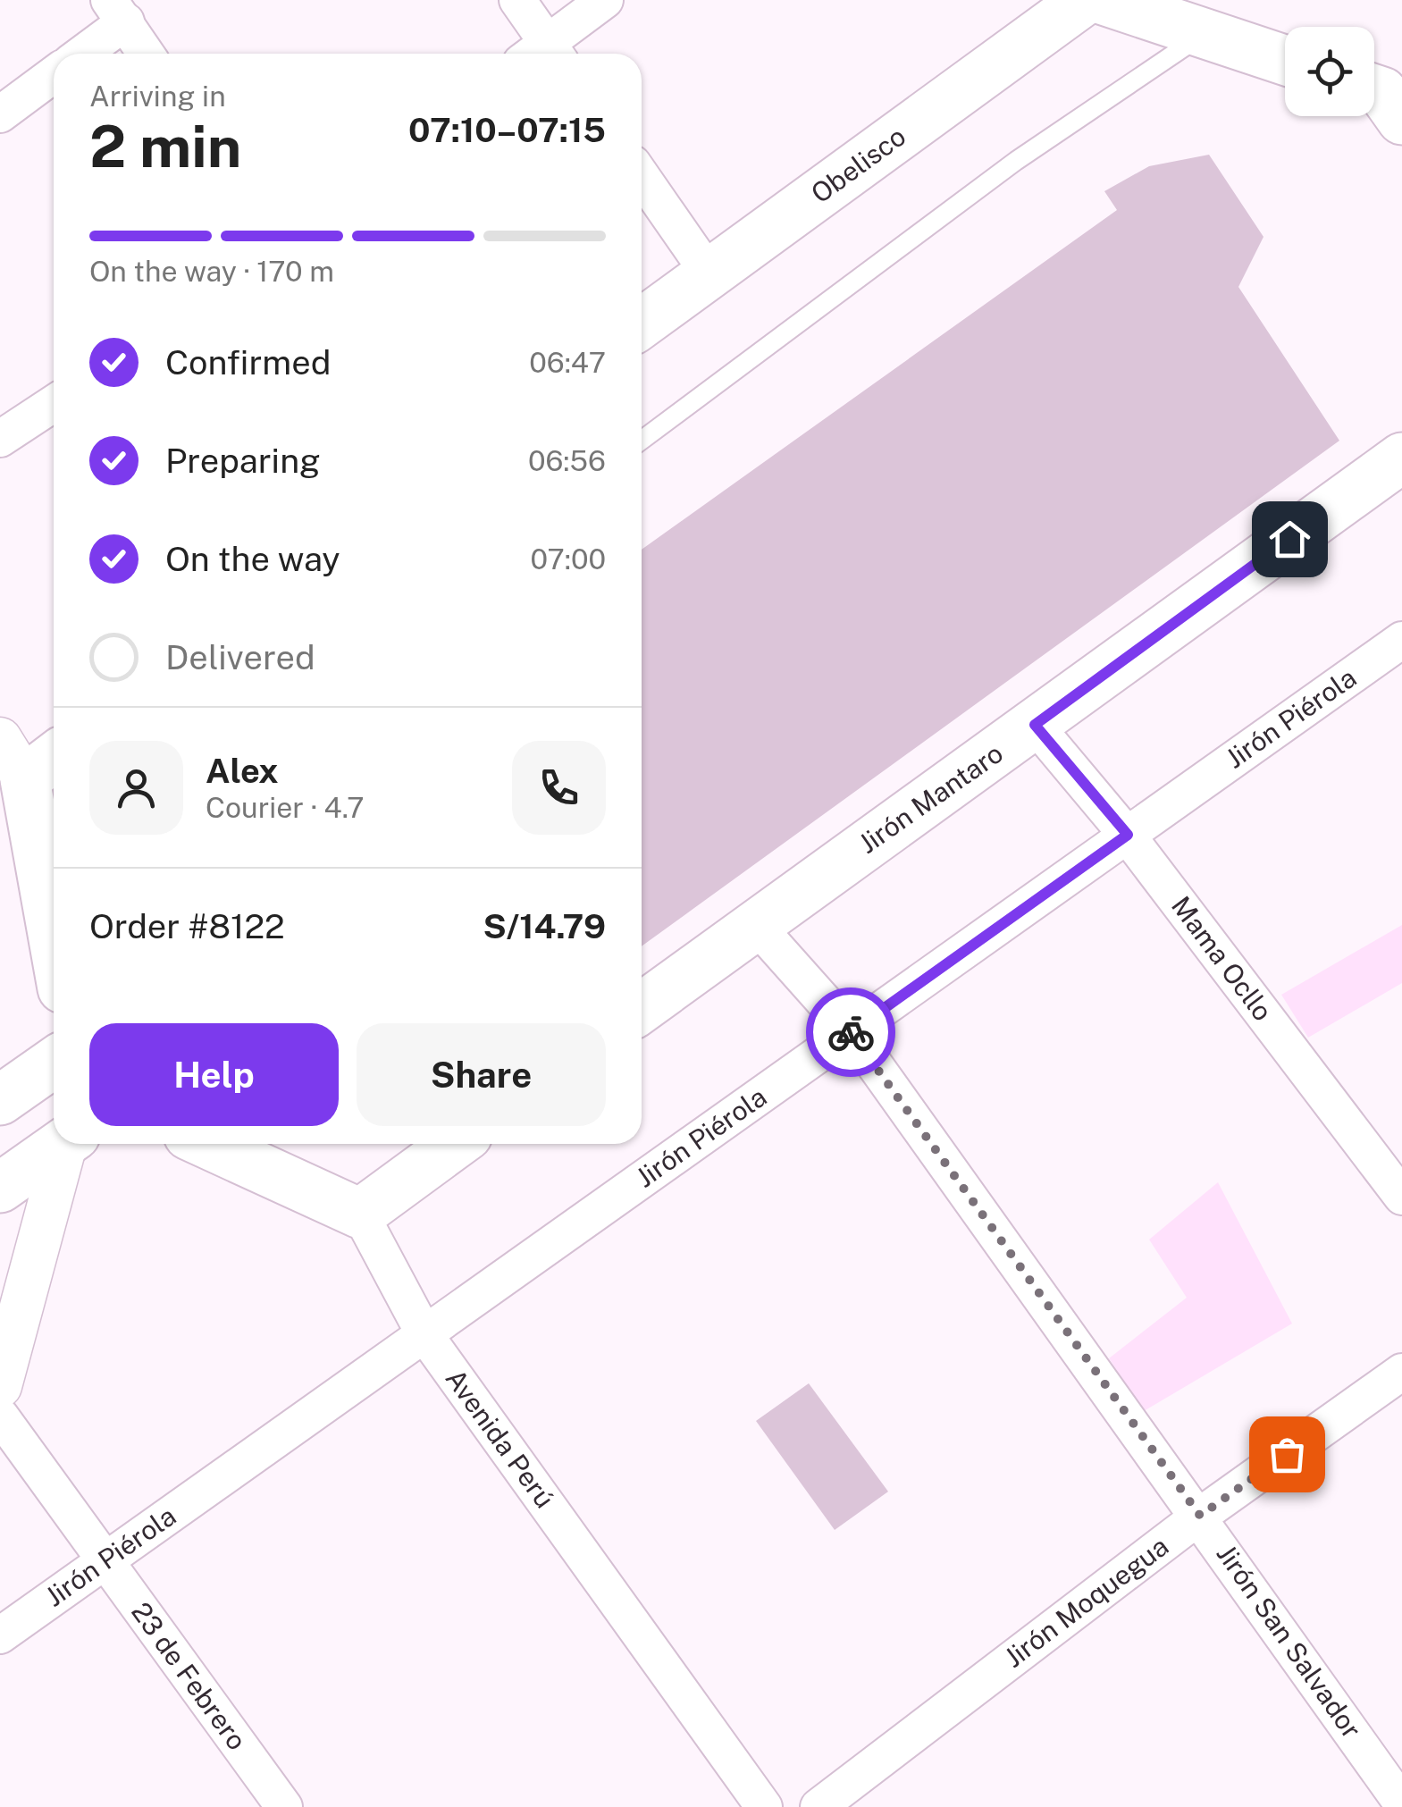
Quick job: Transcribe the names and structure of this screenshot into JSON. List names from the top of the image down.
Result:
{
  "streets": {
    "main road": ["Obelisco", "Jirón Mantaro"],
    "street": [
      "Jirón Piérola",
      "Mama Ocllo",
      "Avenida Perú",
      "Jirón Moquegua",
      "Jirón San Salvador",
      "23 de Febrero"
    ]
  },
  "crossings": [
    ["Jirón Piérola", "Mama Ocllo"],
    ["Jirón Piérola", "Avenida Perú"],
    ["Jirón Piérola", "Jirón San Salvador"],
    ["Jirón Piérola", "23 de Febrero"],
    ["Jirón Mantaro", "Mama Ocllo"],
    ["Jirón Mantaro", "Jirón San Salvador"],
    ["Jirón Moquegua", "Jirón San Salvador"]
  ],
  "page": {
    "heading": ["2 min", "Arriving in", "07:10–07:15"],
    "panel": [
      "Alex",
      "Courier · 4.7",
      "Order #8122",
      "S/14.79"
    ],
    "bar": "On the way · 170 m",
    "list": [
      ["Confirmed", "06:47"],
      ["Preparing", "06:56"],
      ["On the way", "07:00"],
      "Delivered"
    ],
    "buttons": ["Help", "Share"]
  }
}
